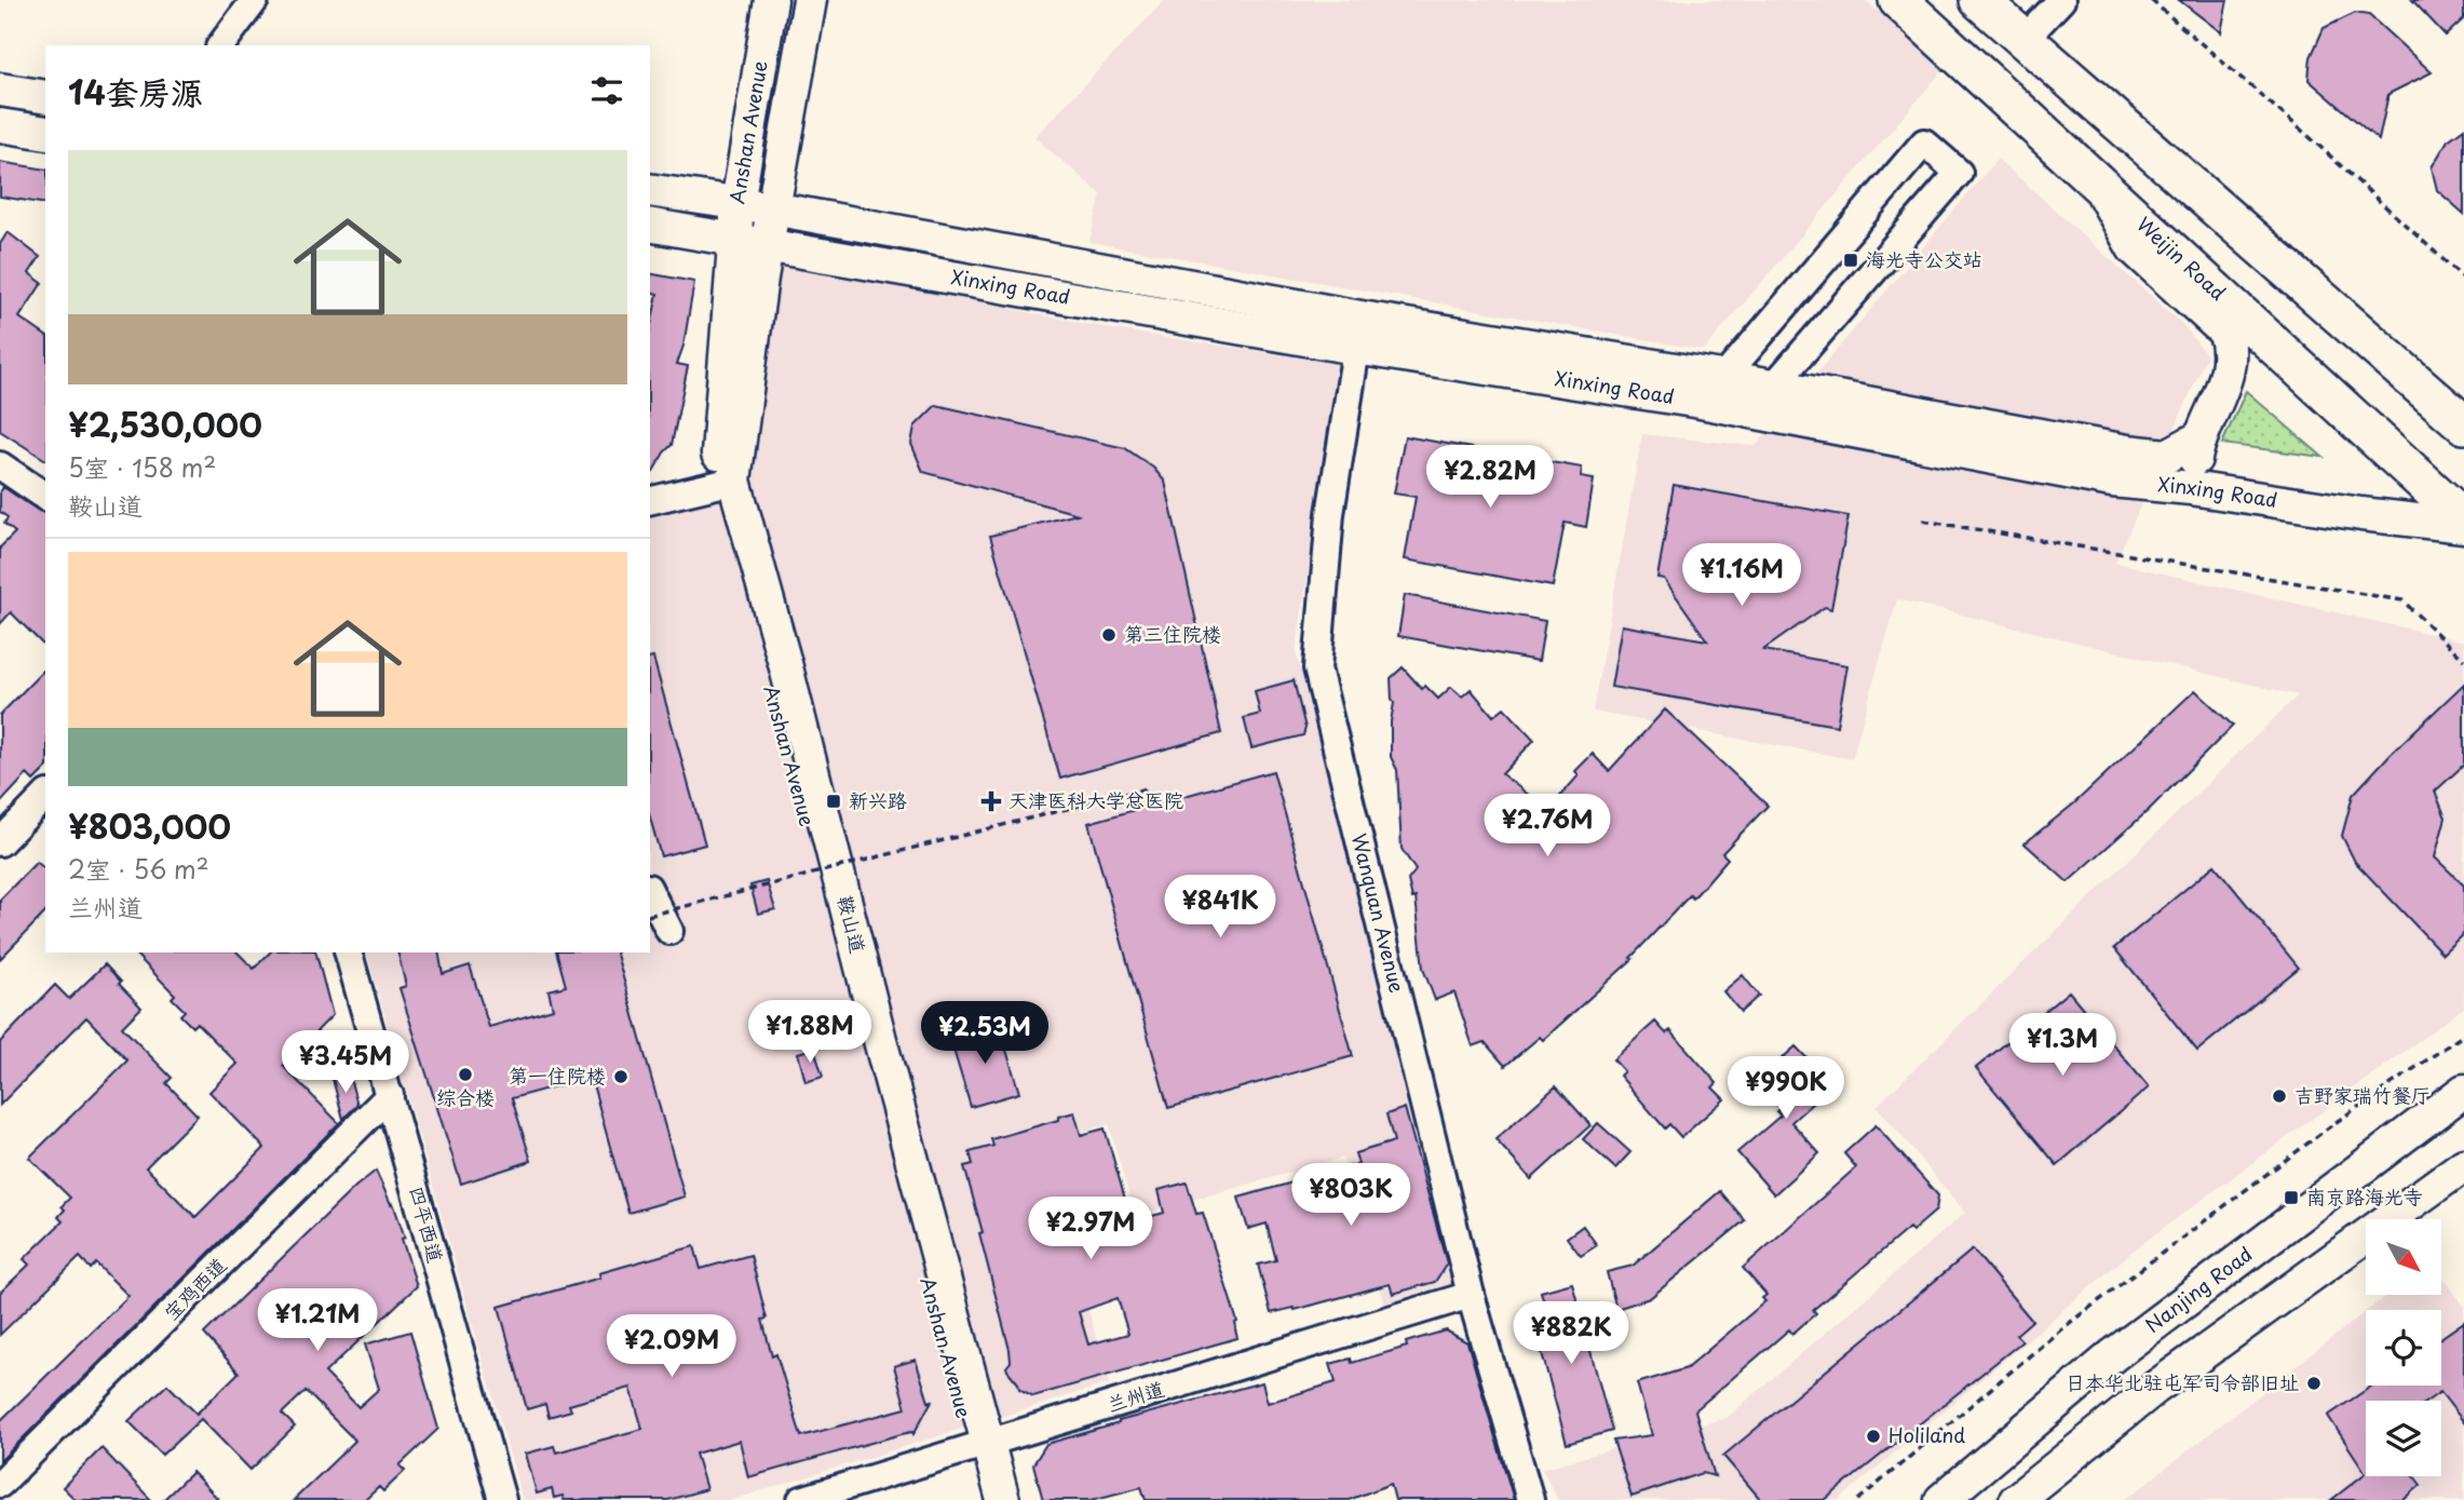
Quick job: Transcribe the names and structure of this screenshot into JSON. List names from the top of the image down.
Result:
{
  "streets": {
    "highway": ["Weijin Road"],
    "main road": [
      "Anshan Avenue",
      "Xinxing Road",
      "鞍山道",
      "Nanjing Road"
    ],
    "street": [
      "Wanquan Avenue",
      "四平西道",
      "宝鸡西道",
      "兰州道"
    ]
  },
  "crossings": [
    ["Anshan Avenue", "Xinxing Road"],
    ["Anshan Avenue", "鞍山道"],
    ["Xinxing Road", "Wanquan Avenue"],
    ["Wanquan Avenue", "兰州道"],
    ["鞍山道", "兰州道"],
    ["四平西道", "宝鸡西道"]
  ],
  "places": {
    "transit": ["海光寺公交站", "新兴路", "南京路海光寺"],
    "other": [
      "第三住院楼",
      "综合楼",
      "第一住院楼",
      "吉野家瑞竹餐厅",
      "日本华北驻屯军司令部旧址",
      "Holiland"
    ],
    "health": ["天津医科大学总医院"]
  },
  "north": "bottom right",
  "page": {
    "heading": "14套房源",
    "list": [
      {
        "name": "¥2,530,000",
        "note": "5室 · 158 m² · 鞍山道"
      },
      {
        "name": "¥803,000",
        "note": "2室 · 56 m² · 兰州道"
      }
    ],
    "price": [
      "¥2.82M",
      "¥1.16M",
      "¥2.76M",
      "¥841K",
      "¥1.88M",
      "¥2.53M",
      "¥1.3M",
      "¥3.45M",
      "¥990K",
      "¥803K",
      "¥2.97M",
      "¥1.21M",
      "¥882K",
      "¥2.09M"
    ]
  }
}
